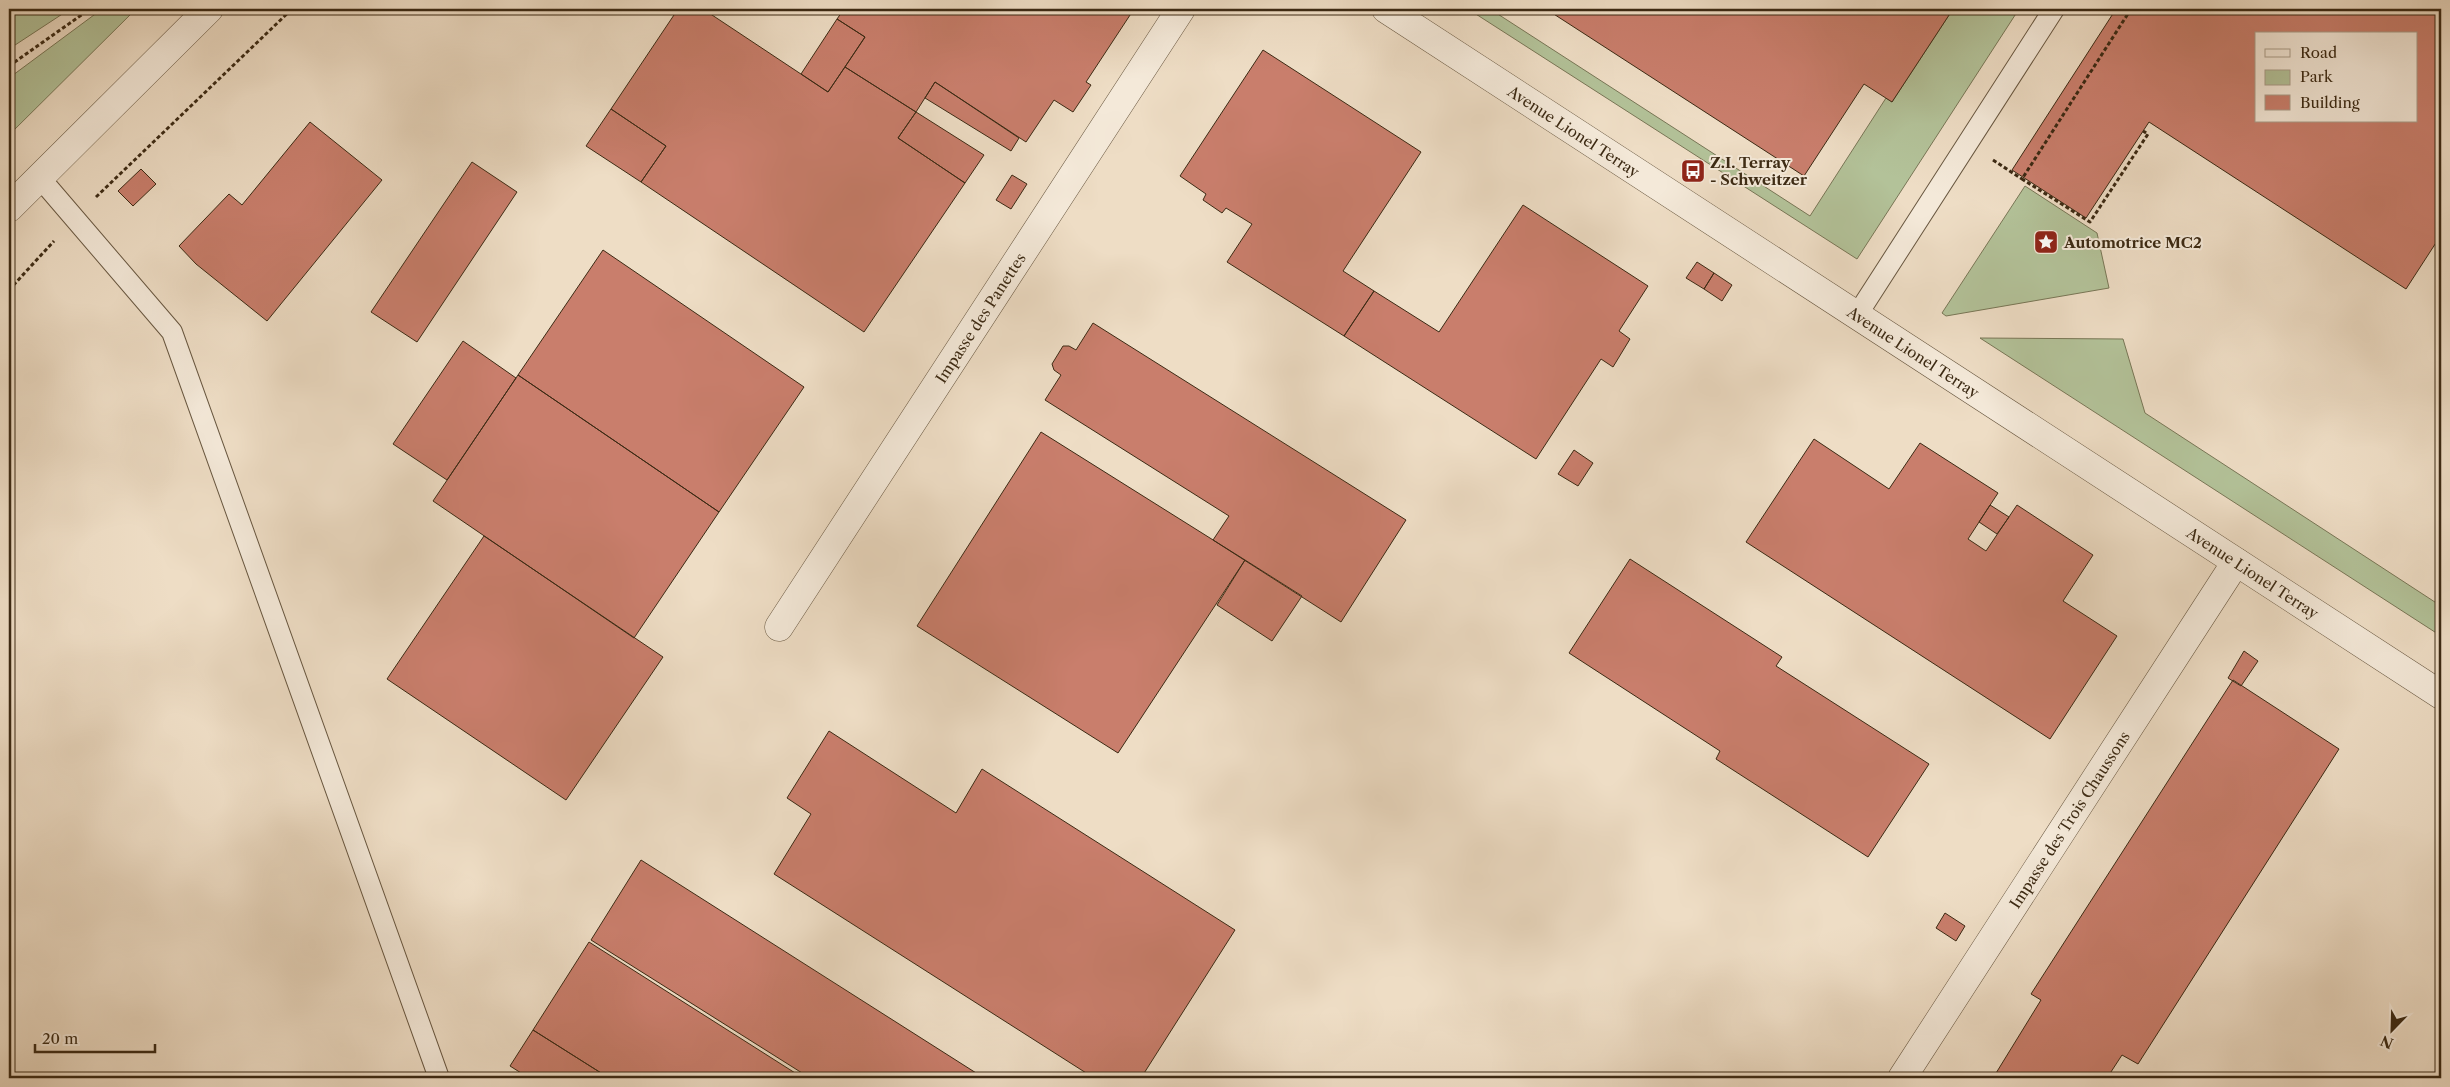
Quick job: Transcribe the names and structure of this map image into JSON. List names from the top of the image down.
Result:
{
  "streets": {
    "street": ["Avenue Lionel Terray", "Impasse des Panettes", "Impasse des Trois Chaussons"]
  },
  "crossings": [
    ["Avenue Lionel Terray", "Impasse des Trois Chaussons"]
  ],
  "places": {
    "bus stop": ["Z.I. Terray - Schweitzer"],
    "place": ["Automotrice MC2"]
  },
  "legend": ["Road", "Park", "Building"],
  "scale_bar": "20 m",
  "north": "bottom left"
}
